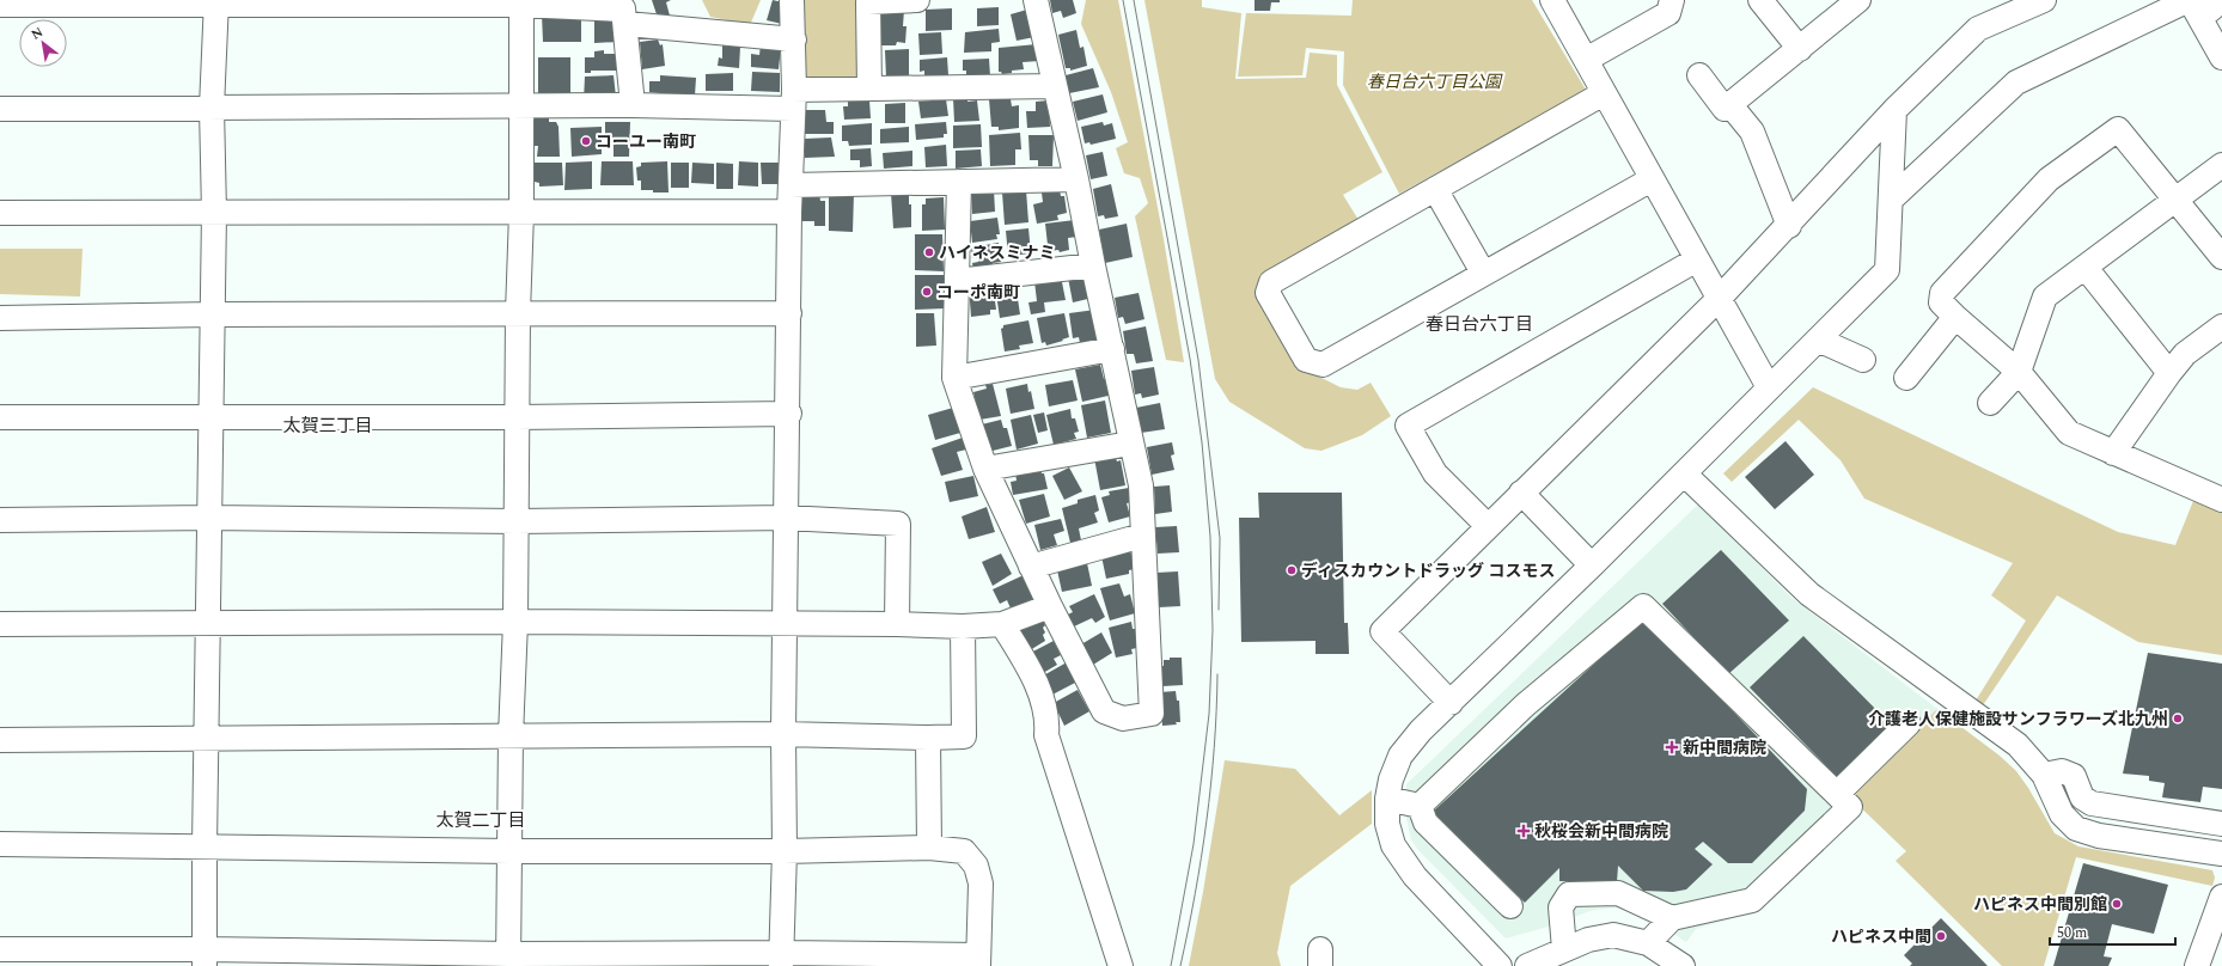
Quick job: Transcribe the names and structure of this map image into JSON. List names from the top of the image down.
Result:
{
  "districts": ["春日台六丁目", "太賀三丁目", "太賀二丁目"],
  "parks": ["春日台六丁目公園"],
  "places": {
    "other": [
      "コーユー南町",
      "ハイネスミナミ",
      "コーポ南町",
      "ディスカウントドラッグ コスモス",
      "介護老人保健施設サンフラワーズ北九州",
      "ハピネス中間別館",
      "ハピネス中間"
    ],
    "health": ["新中間病院", "秋桜会新中間病院"]
  },
  "scale_bar": "50 m",
  "north": "top left"
}
